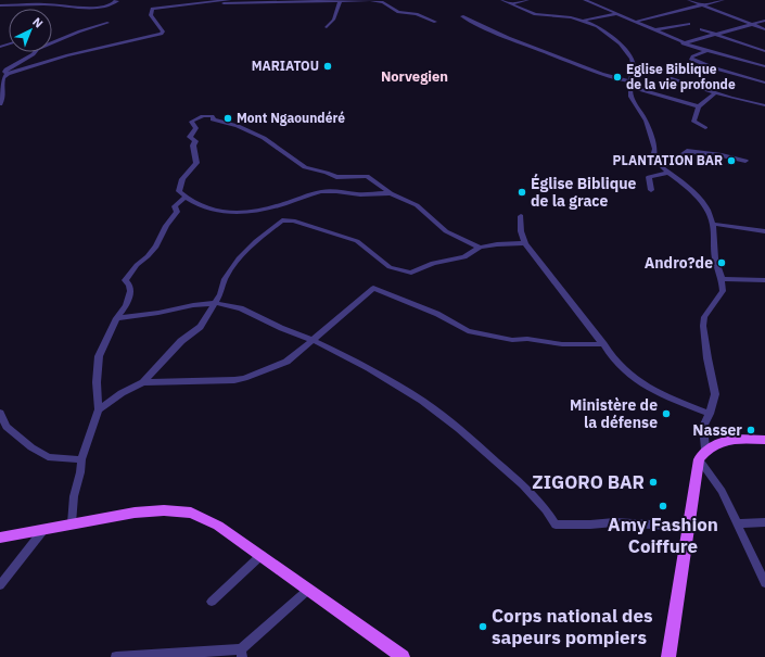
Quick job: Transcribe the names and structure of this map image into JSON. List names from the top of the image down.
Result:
{
  "districts": ["Norvegien"],
  "places": [
    "MARIATOU",
    "Eglise Biblique de la vie profonde",
    "Mont Ngaoundéré",
    "PLANTATION BAR",
    "Église Biblique de la grace",
    "Andro?de",
    "Ministère de la défense",
    "Nasser",
    "ZIGORO BAR",
    "Amy Fashion Coiffure",
    "Corps national des sapeurs pompiers"
  ],
  "north": "top right"
}
